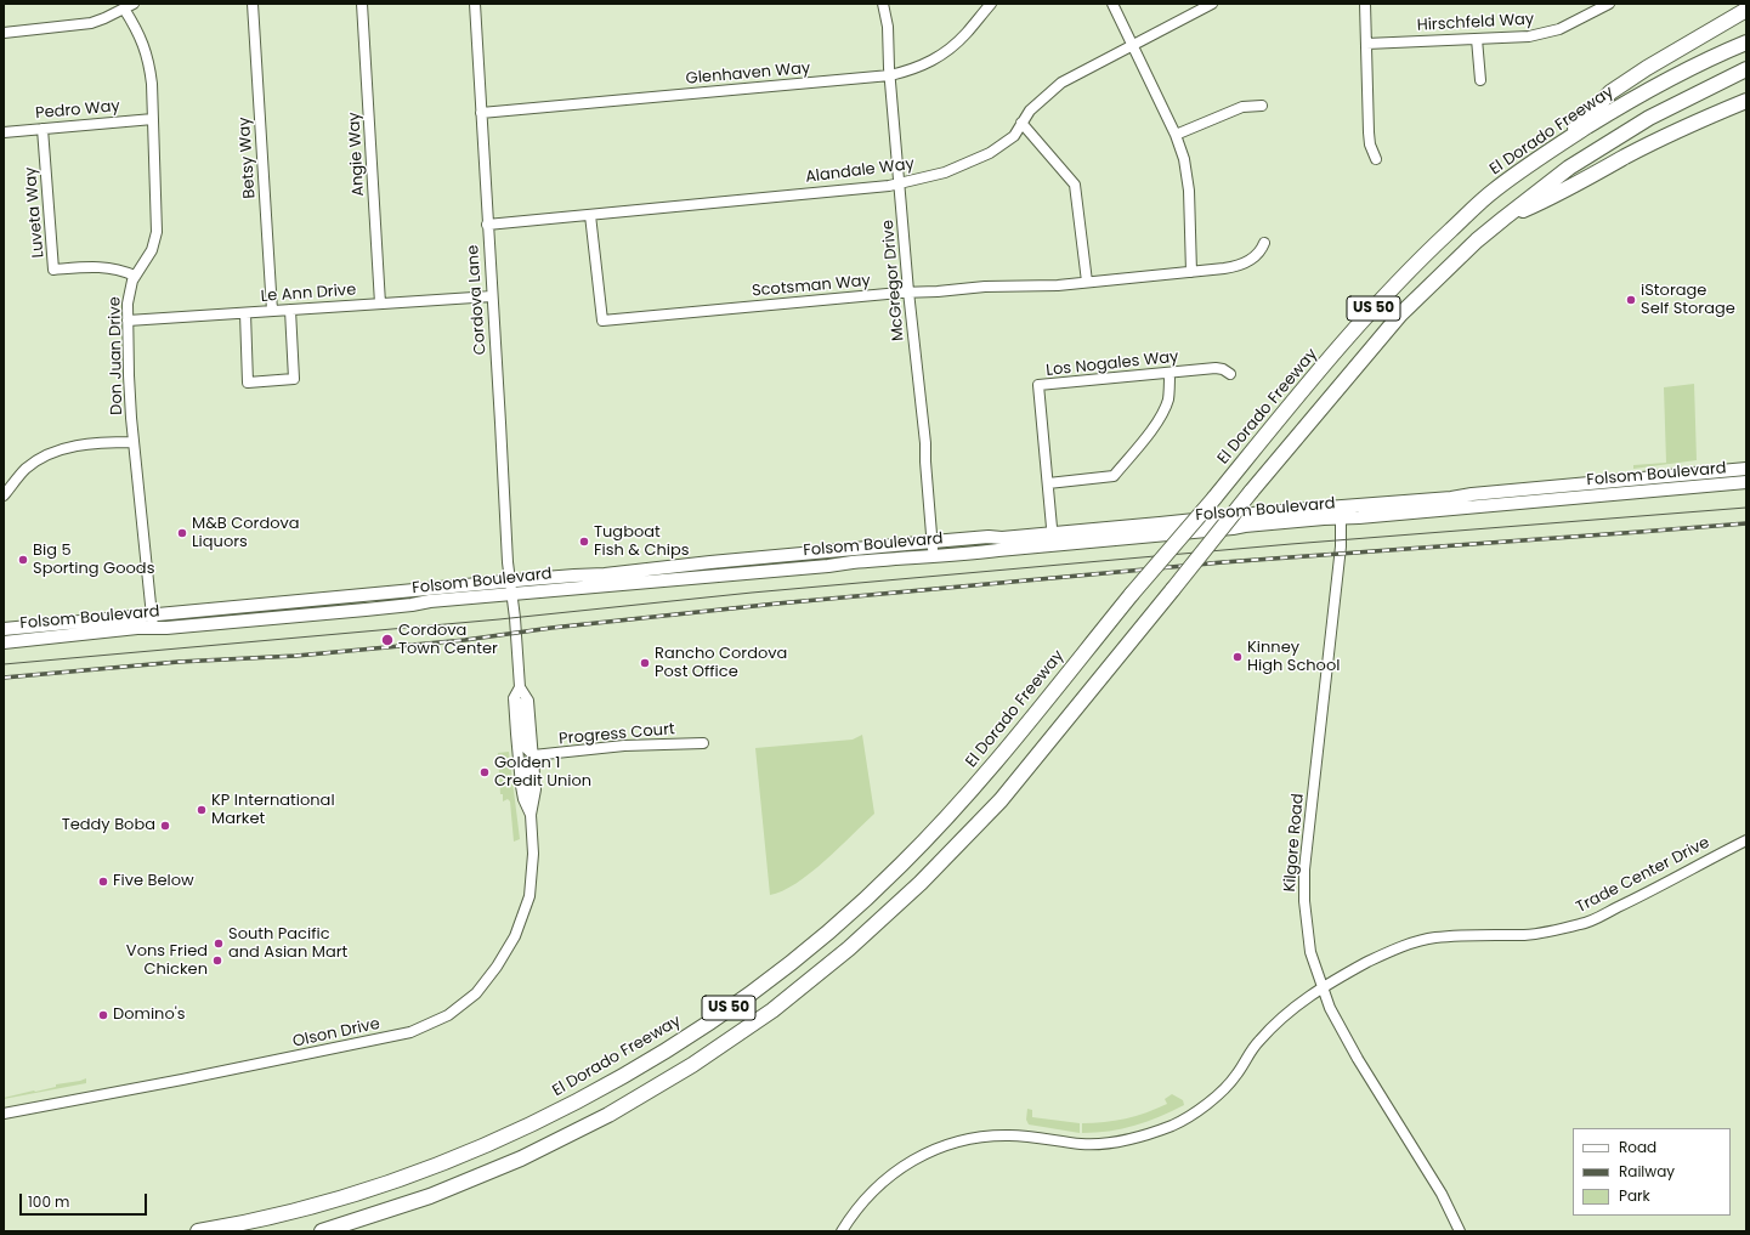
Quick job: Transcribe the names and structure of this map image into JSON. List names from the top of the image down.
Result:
{
  "streets": {
    "highway": ["El Dorado Freeway", "US 50"],
    "main road": ["Folsom Boulevard"],
    "street": [
      "Hirschfeld Way",
      "Glenhaven Way",
      "Pedro Way",
      "Angie Way",
      "Betsy Way",
      "Alandale Way",
      "Luveta Way",
      "McGregor Drive",
      "Scotsman Way",
      "Le Ann Drive",
      "Cordova Lane",
      "Don Juan Drive",
      "Los Nogales Way",
      "Progress Court",
      "Kilgore Road",
      "Trade Center Drive",
      "Olson Drive"
    ]
  },
  "crossings": [
    ["Glenhaven Way", "McGregor Drive"],
    ["Glenhaven Way", "Cordova Lane"],
    ["Pedro Way", "Luveta Way"],
    ["Pedro Way", "Don Juan Drive"],
    ["Angie Way", "Le Ann Drive"],
    ["Betsy Way", "Le Ann Drive"],
    ["Alandale Way", "McGregor Drive"],
    ["Alandale Way", "Scotsman Way"],
    ["Alandale Way", "Cordova Lane"],
    ["Luveta Way", "Don Juan Drive"],
    ["McGregor Drive", "Scotsman Way"],
    ["McGregor Drive", "Folsom Boulevard"],
    ["Le Ann Drive", "Cordova Lane"],
    ["Le Ann Drive", "Don Juan Drive"],
    ["Cordova Lane", "Folsom Boulevard"],
    ["Cordova Lane", "Olson Drive"],
    ["Don Juan Drive", "Folsom Boulevard"],
    ["Los Nogales Way", "Folsom Boulevard"],
    ["Folsom Boulevard", "Kilgore Road"],
    ["Folsom Boulevard", "Olson Drive"],
    ["Progress Court", "Olson Drive"],
    ["Kilgore Road", "Trade Center Drive"]
  ],
  "places": [
    "iStorage Self Storage",
    "M&B Cordova Liquors",
    "Tugboat Fish & Chips",
    "Big 5 Sporting Goods",
    "Cordova Town Center",
    "Kinney High School",
    "Rancho Cordova Post Office",
    "Golden 1 Credit Union",
    "KP International Market",
    "Teddy Boba",
    "Five Below",
    "South Pacific and Asian Mart",
    "Vons Fried Chicken",
    "Domino's"
  ],
  "legend": ["Road", "Railway", "Park"],
  "scale_bar": "100 m"
}
